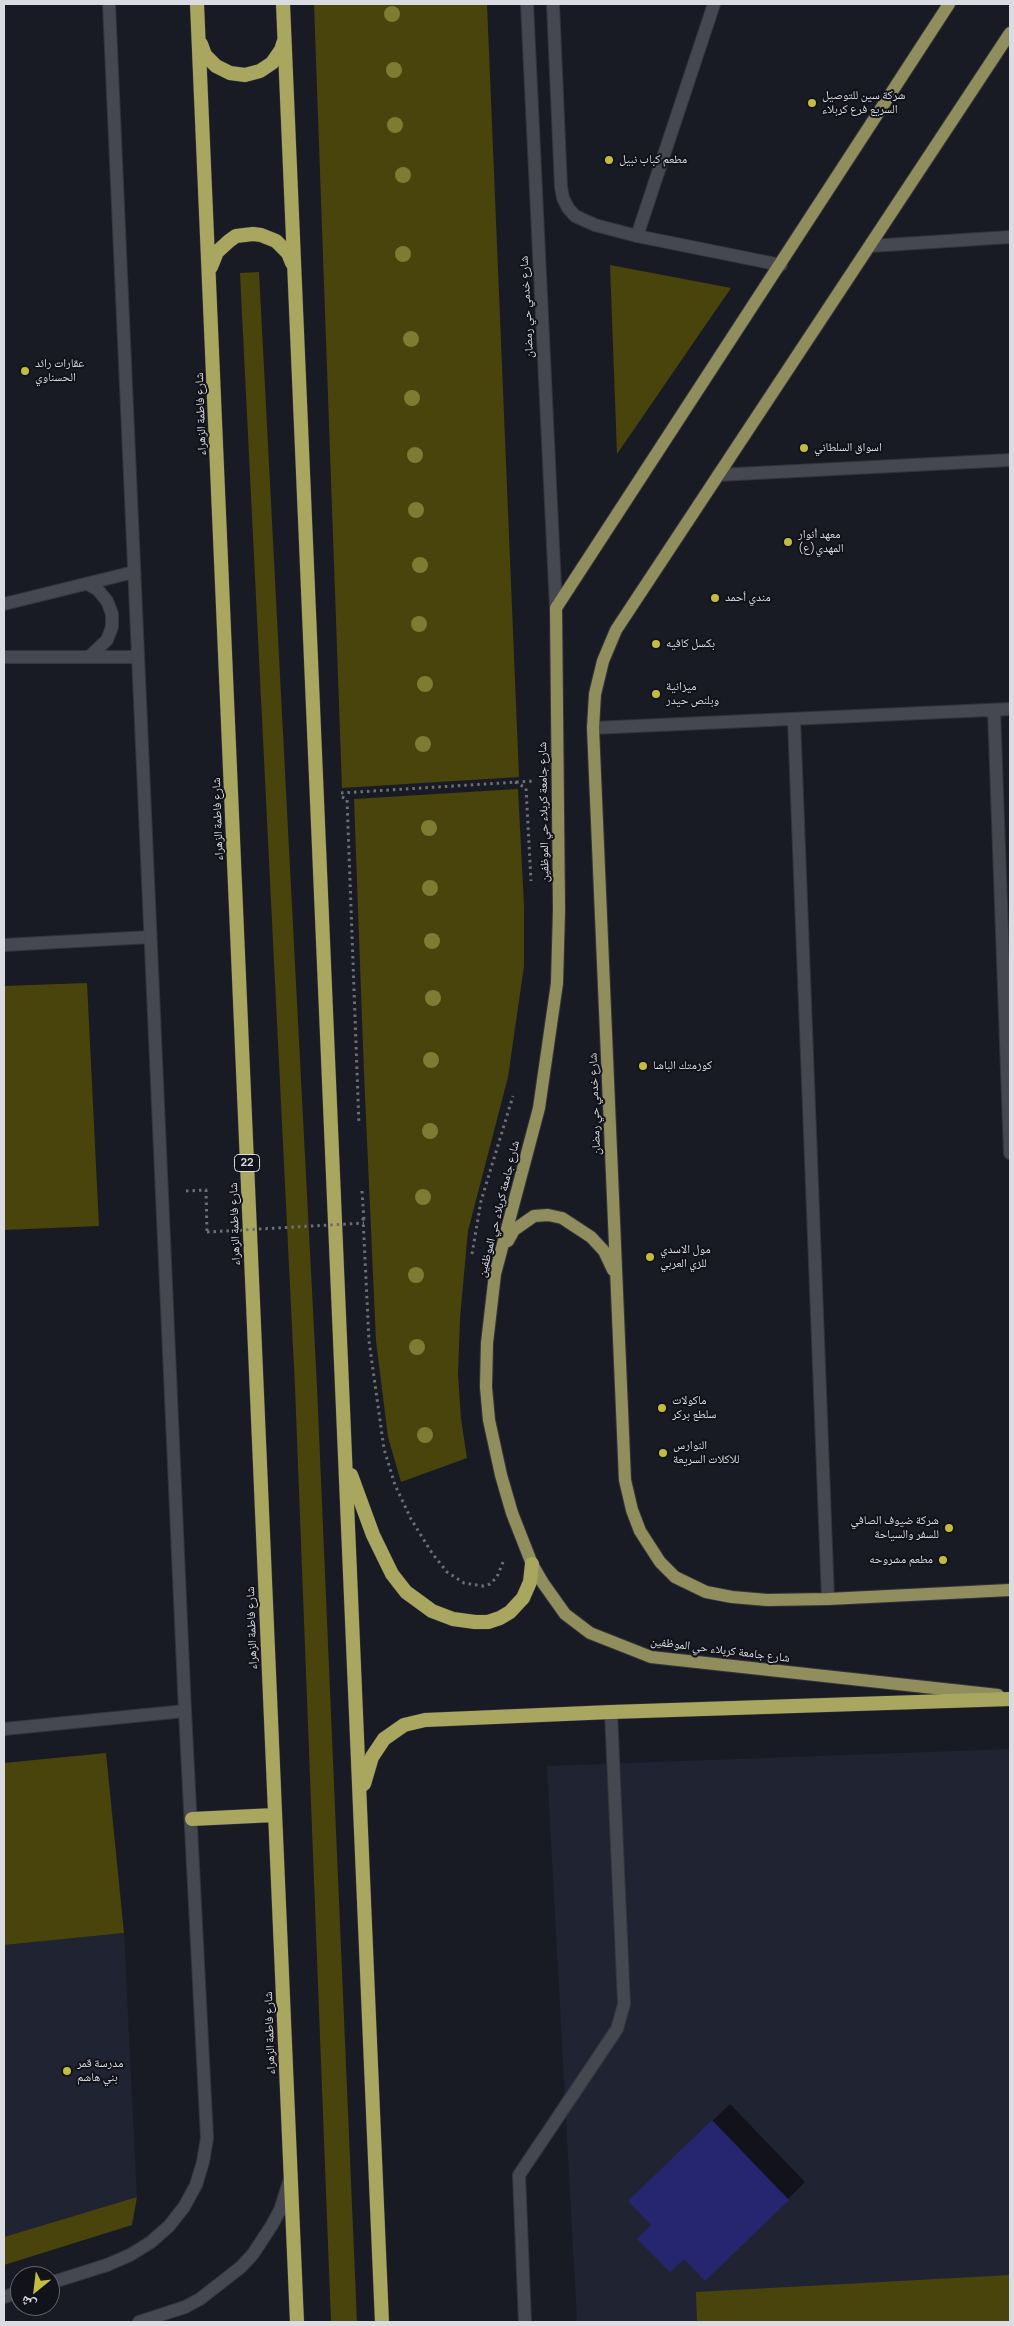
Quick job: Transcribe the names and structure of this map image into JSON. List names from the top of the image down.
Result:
{
  "streets": {
    "highway": ["شارع فاطمة الزهراء", "22"],
    "main road": ["شارع خدمي حي رمضان", "شارع جامعة كربلاء حي الموظفين"]
  },
  "crossings": [
    ["شارع خدمي حي رمضان", "شارع جامعة كربلاء حي الموظفين"]
  ],
  "places": [
    "شركة سين للتوصيل السريع فرع كربلاء",
    "مطعم كباب نبيل",
    "عقارات رائد الحسناوي",
    "اسواق السلطاني",
    "معهد أنوار المهدي(ع)",
    "مندي أحمد",
    "بكسل كافيه",
    "ميزانية وبلنص حيدر",
    "كوزمتك الباشا",
    "مول الاسدي للزي العربي",
    "ماكولات سلطع بركر",
    "النوارس للاكلات السريعة",
    "شركة ضيوف الصافي للسفر والسياحة",
    "مطعم مشروحه",
    "مدرسة قمر بني هاشم"
  ],
  "north": "bottom left"
}
